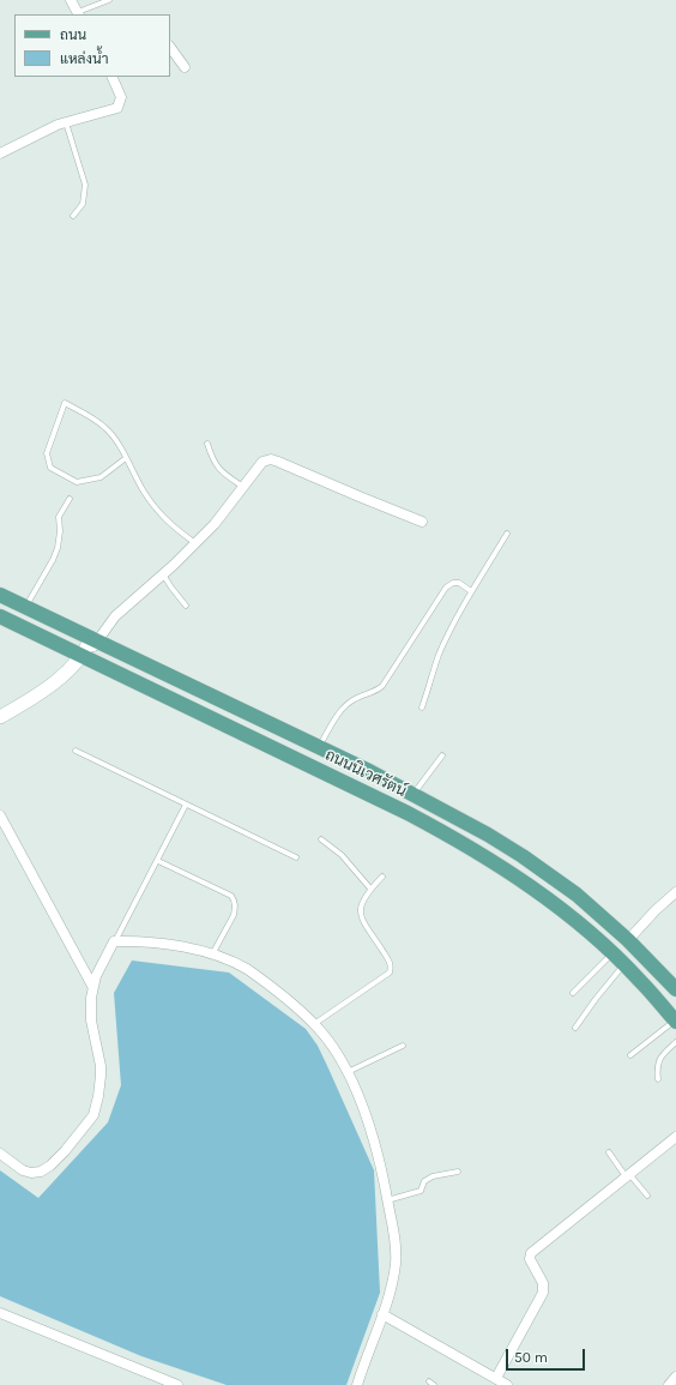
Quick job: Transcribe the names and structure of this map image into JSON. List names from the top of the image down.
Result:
{
  "streets": {
    "main road": ["ถนนนิเวศรัตน์"]
  },
  "legend": ["ถนน", "แหล่งน้ำ"],
  "scale_bar": "50 m"
}
